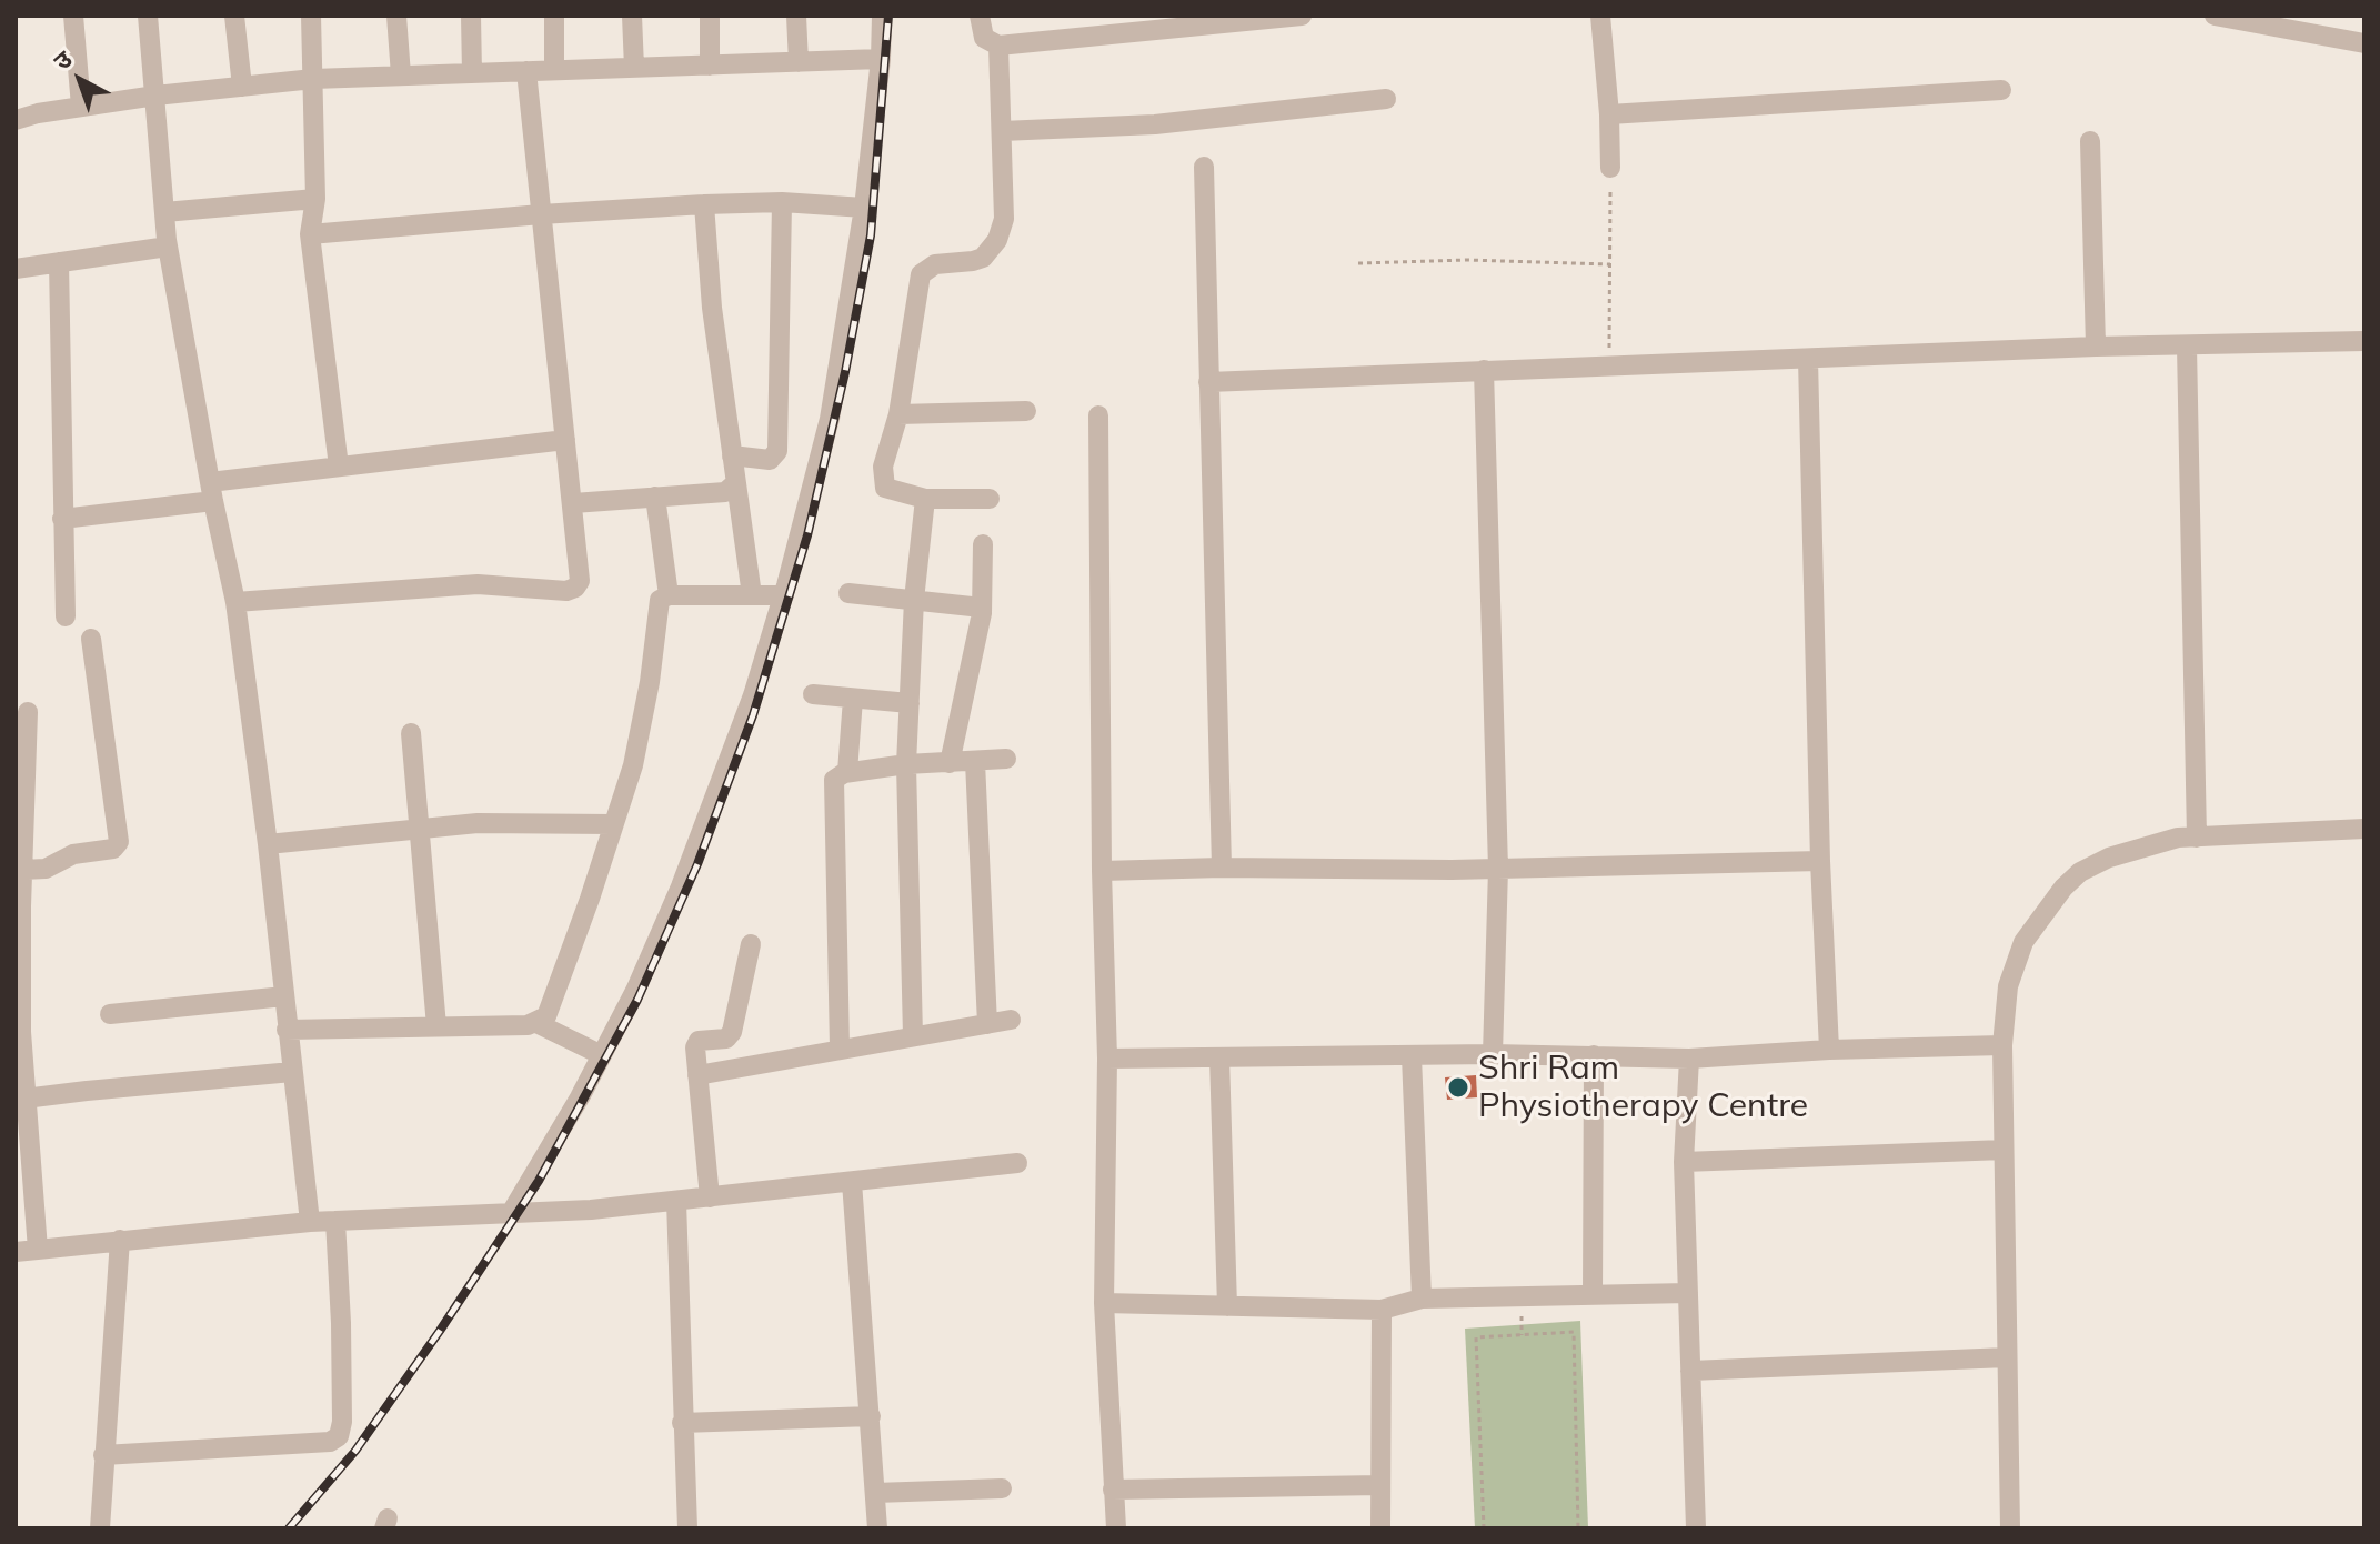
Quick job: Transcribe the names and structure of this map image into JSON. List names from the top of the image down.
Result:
{
  "places": ["Shri Ram Physiotherapy Centre"],
  "north": "top left"
}
